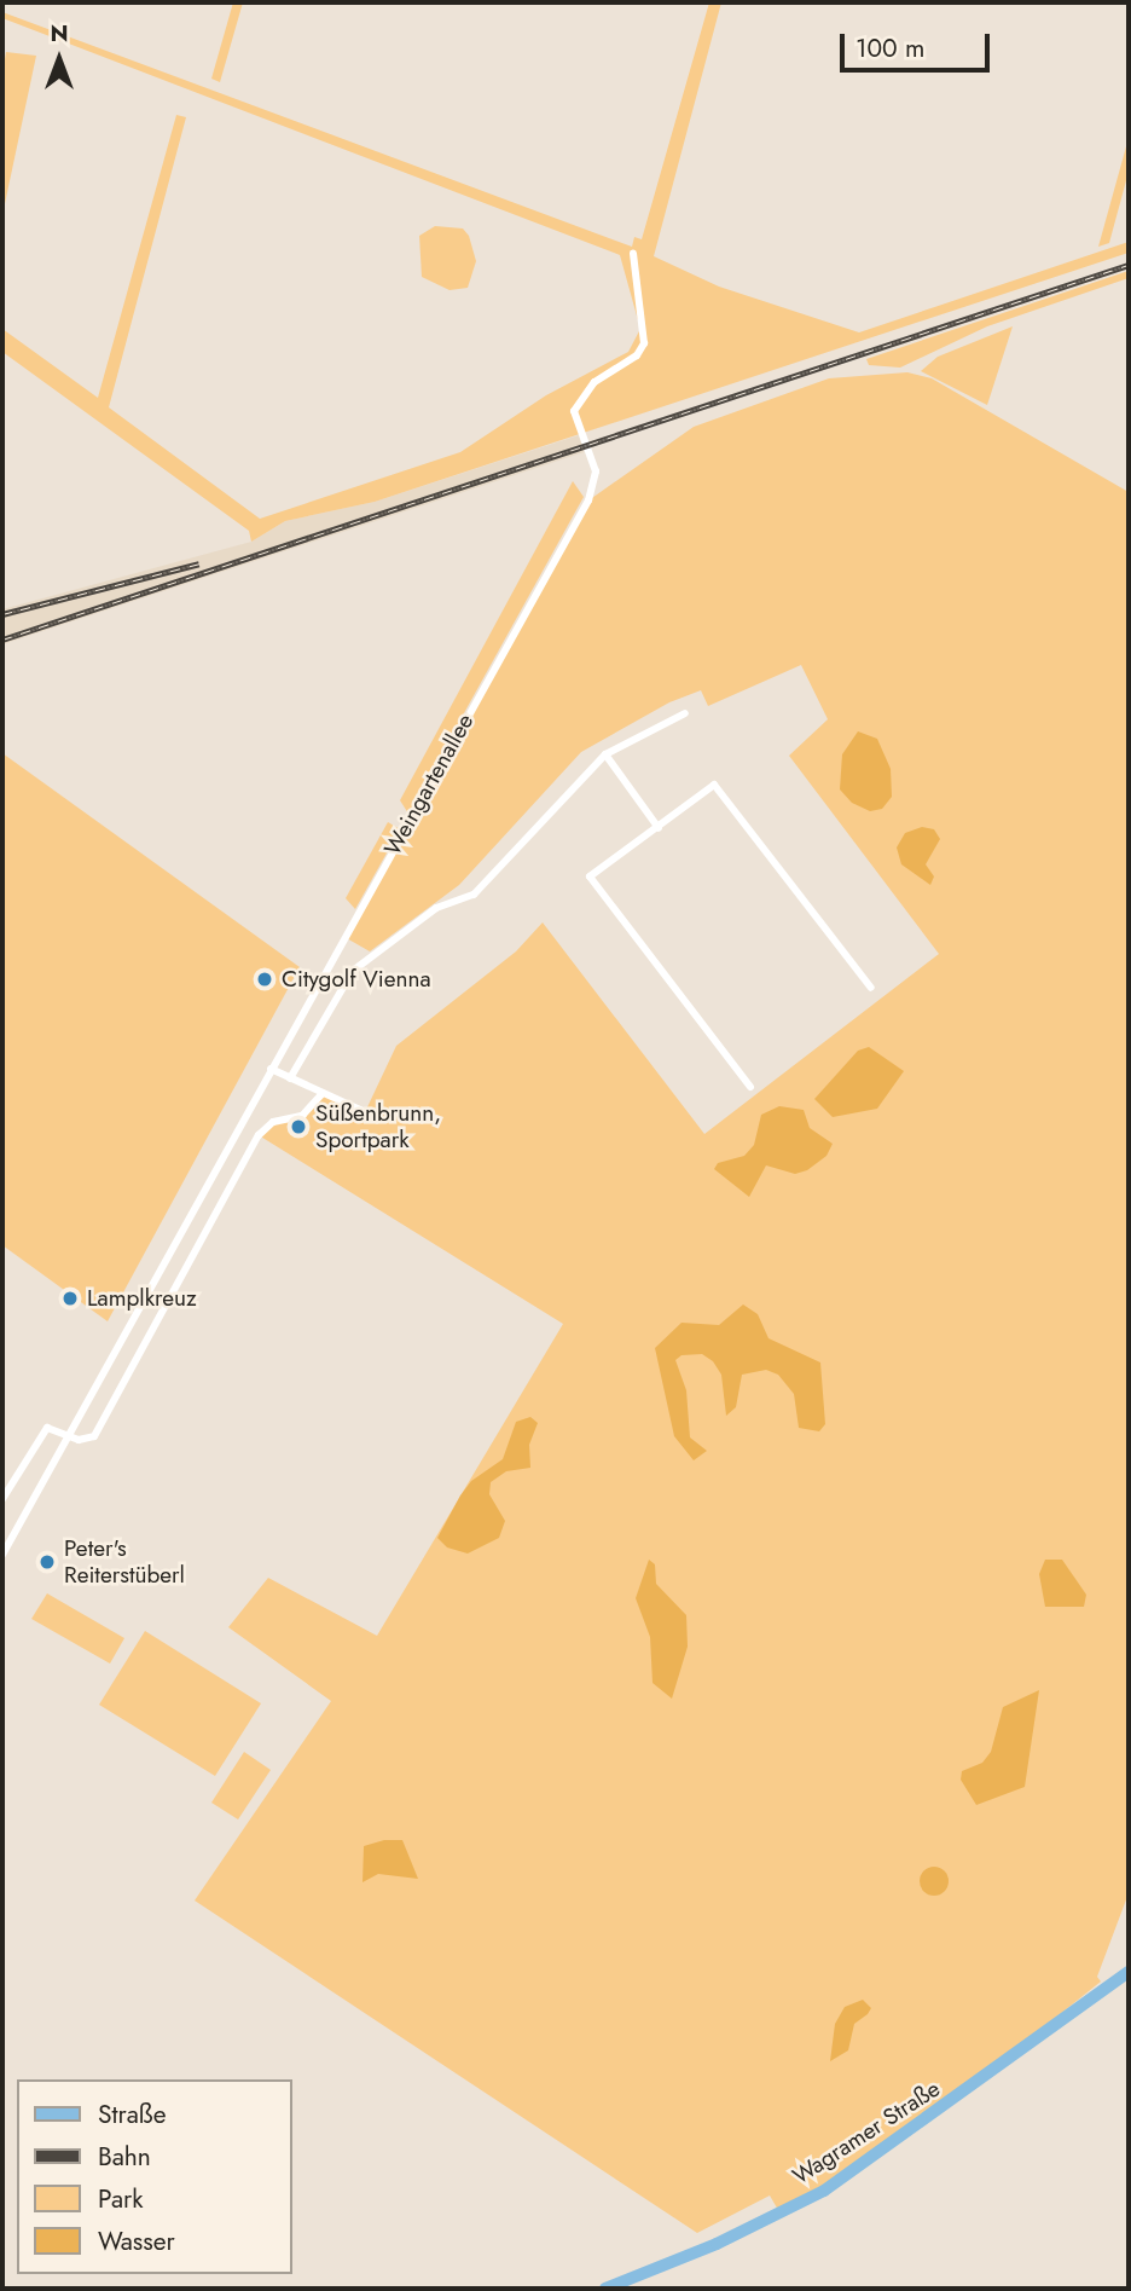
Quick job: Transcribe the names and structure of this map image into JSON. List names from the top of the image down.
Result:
{
  "streets": {
    "main road": ["Wagramer Straße"],
    "street": ["Weingartenallee"]
  },
  "places": [
    "Citygolf Vienna",
    "Süßenbrunn, Sportpark",
    "Lamplkreuz",
    "Peter's Reiterstüberl"
  ],
  "legend": [
    "Straße",
    "Bahn",
    "Park",
    "Wasser"
  ],
  "scale_bar": "100 m",
  "north": "top"
}
